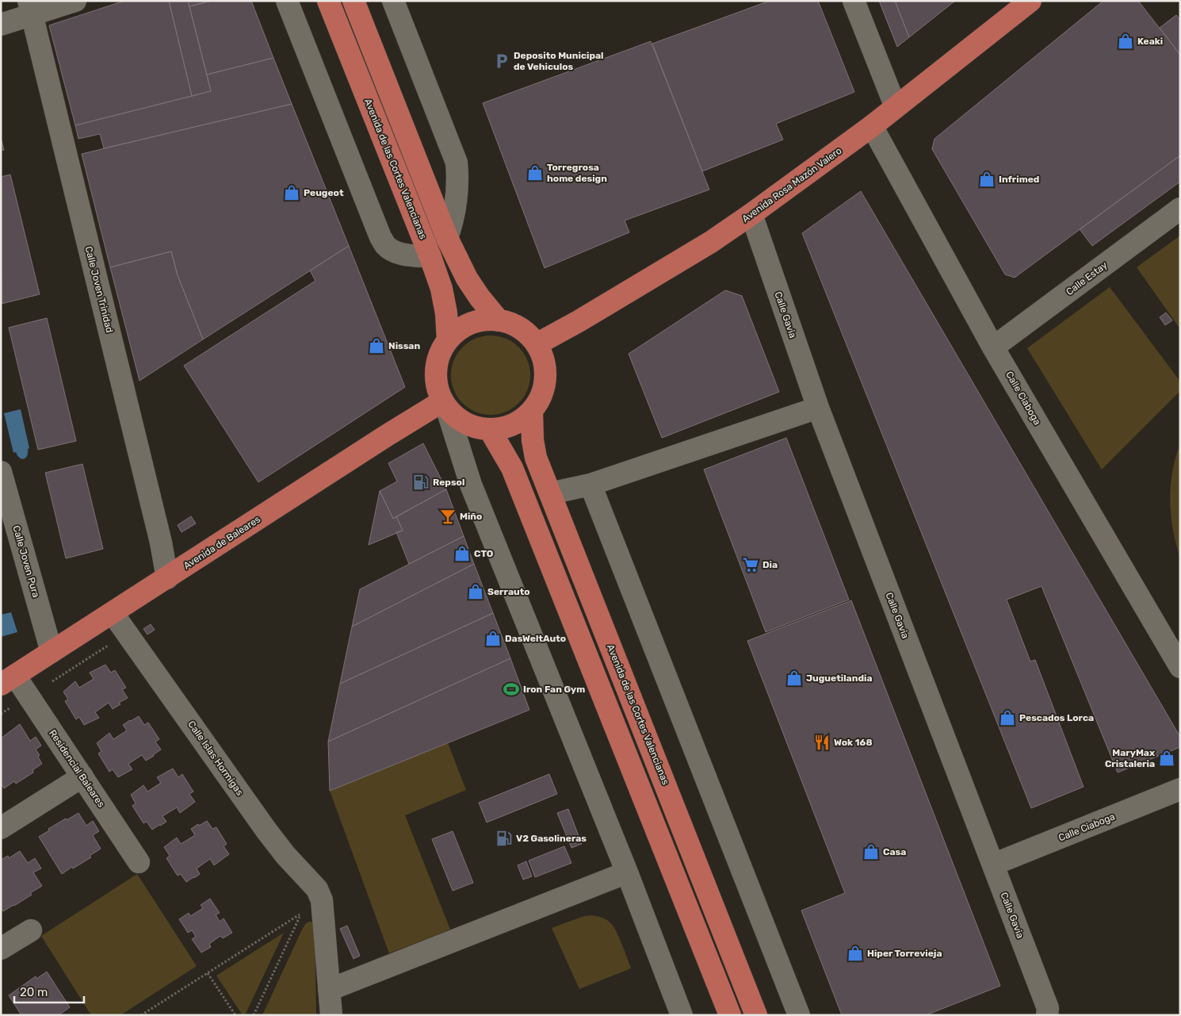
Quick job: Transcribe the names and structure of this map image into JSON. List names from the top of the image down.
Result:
{
  "streets": {
    "main road": ["Avenida de las Cortes Valencianas", "Avenida Rosa Mazón Valero", "Avenida de Baleares"],
    "street": [
      "Calle Estay",
      "Calle Joven Trinidad",
      "Calle Gavia",
      "Calle Ciaboga",
      "Calle Joven Pura",
      "Calle Islas Hormigas",
      "Residencial Baleares"
    ]
  },
  "crossings": [
    ["Avenida de las Cortes Valencianas", "Avenida Rosa Mazón Valero"],
    ["Avenida de las Cortes Valencianas", "Avenida de Baleares"],
    ["Avenida Rosa Mazón Valero", "Calle Gavia"],
    ["Avenida Rosa Mazón Valero", "Calle Ciaboga"],
    ["Avenida Rosa Mazón Valero", "Avenida de Baleares"],
    ["Calle Estay", "Calle Ciaboga"],
    ["Calle Joven Trinidad", "Avenida de Baleares"],
    ["Calle Gavia", "Calle Ciaboga"],
    ["Avenida de Baleares", "Calle Joven Pura"],
    ["Avenida de Baleares", "Calle Islas Hormigas"],
    ["Avenida de Baleares", "Residencial Baleares"]
  ],
  "places": {
    "shop": [
      "Keaki",
      "Torregrosa home design",
      "Infrimed",
      "Peugeot",
      "Nissan",
      "CTO",
      "Serrauto",
      "DasWeltAuto",
      "Juguetilandia",
      "Pescados Lorca",
      "MaryMax Cristaleria",
      "Casa",
      "Hiper Torrevieja"
    ],
    "parking": ["Deposito Municipal de Vehiculos"],
    "fuel station": ["Repsol", "V2 Gasolineras"],
    "bar": ["Miño"],
    "supermarket": ["Dia"],
    "sports": ["Iron Fan Gym"],
    "restaurant": ["Wok 168"]
  },
  "scale_bar": "20 m"
}
